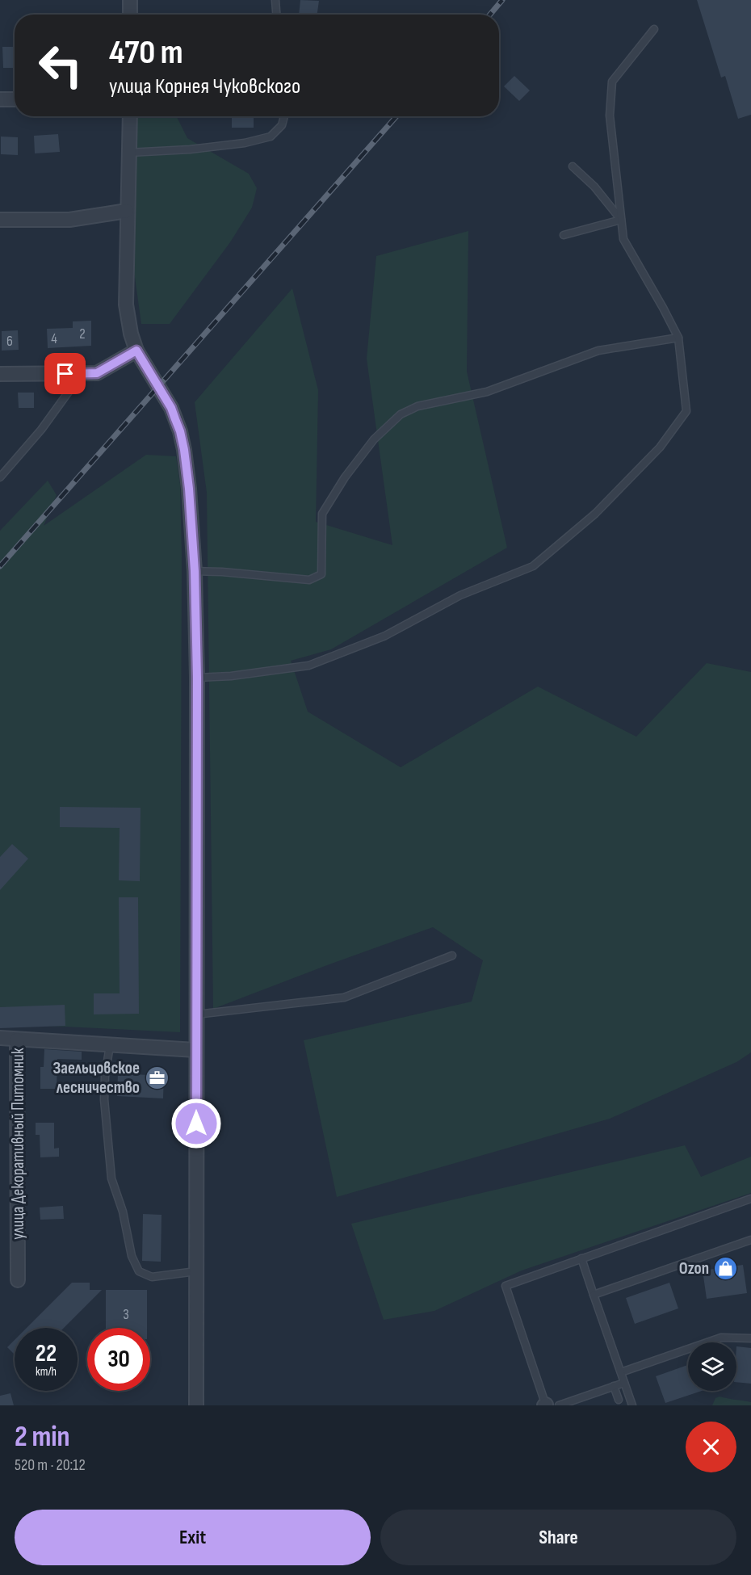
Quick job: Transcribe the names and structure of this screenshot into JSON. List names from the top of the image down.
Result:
{
  "streets": {
    "street": ["улица Декоративный Питомник"]
  },
  "places": {
    "office": ["Заельцовское лесничество"],
    "shop": ["Ozon"]
  },
  "house_numbers": [
    "2",
    "4",
    "6",
    "3"
  ],
  "page": {
    "turn": ["470 m", "улица Корнея Чуковского"],
    "speed": "22 km/h",
    "limit": "30",
    "heading": ["2 min", "520 m · 20:12"],
    "buttons": ["Exit", "Share"]
  }
}
